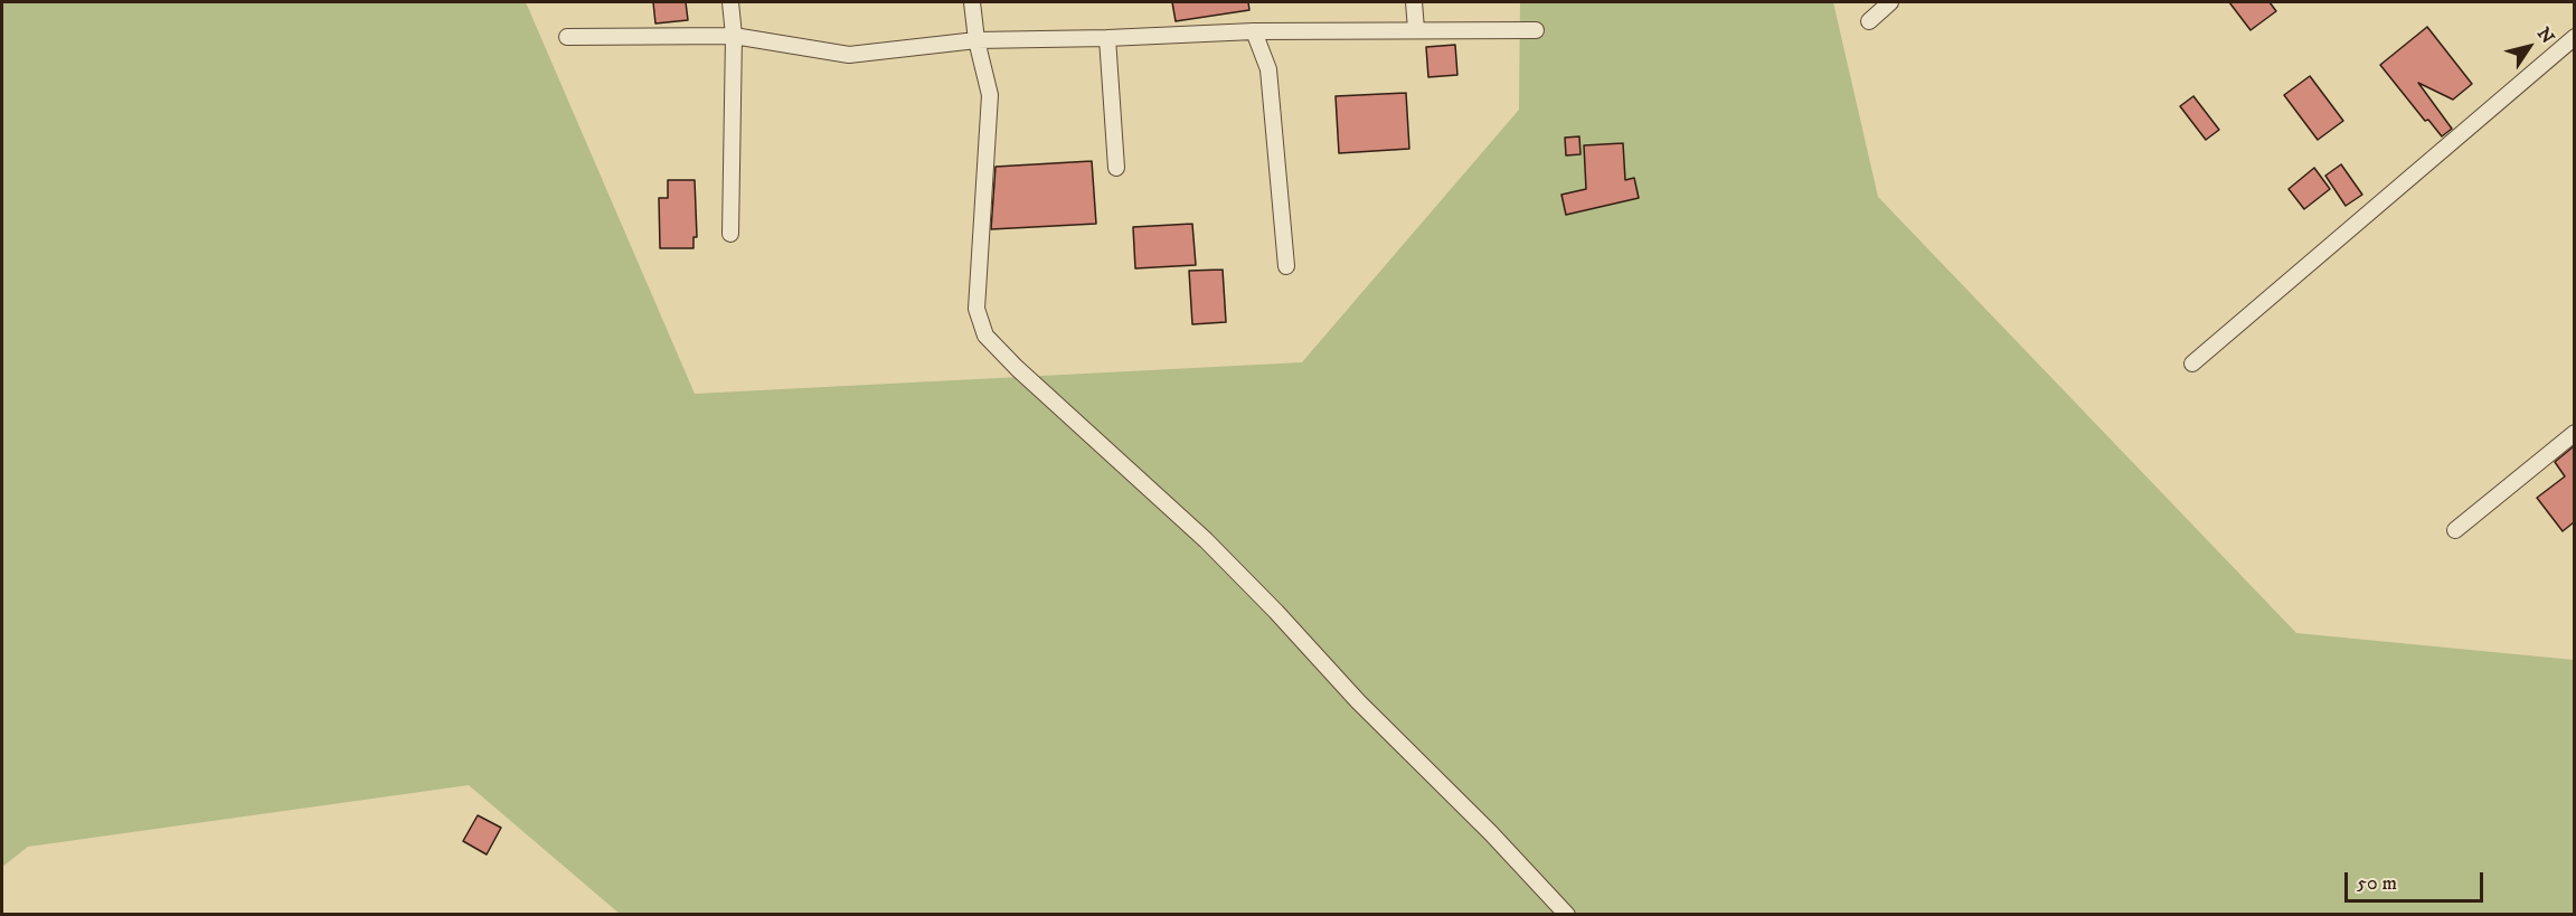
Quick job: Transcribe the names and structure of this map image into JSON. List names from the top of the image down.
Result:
{
  "scale_bar": "50 m",
  "north": "top right"
}
